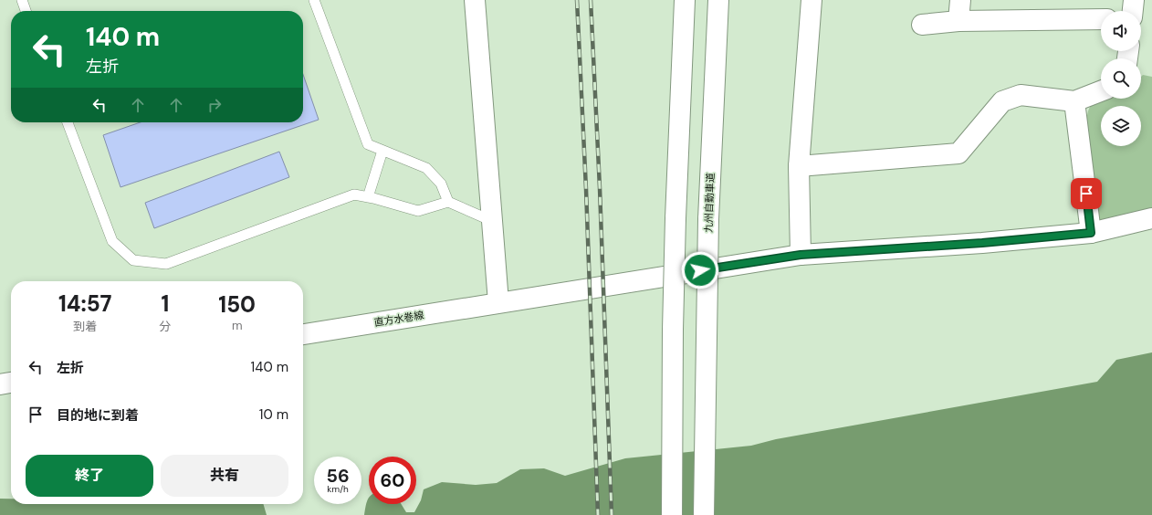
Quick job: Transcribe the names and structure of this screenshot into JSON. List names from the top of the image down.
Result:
{
  "streets": {
    "main road": ["九州自動車道", "直方水巻線"]
  },
  "page": {
    "turn": ["140 m", "左折"],
    "eta": [
      "14:57",
      "到着",
      "1",
      "分",
      "150",
      "m"
    ],
    "list": [
      {
        "name": "左折",
        "value": "140 m"
      },
      {
        "name": "目的地に到着",
        "value": "10 m"
      }
    ],
    "buttons": ["終了", "共有"],
    "speed": "56 km/h",
    "limit": "60"
  }
}
